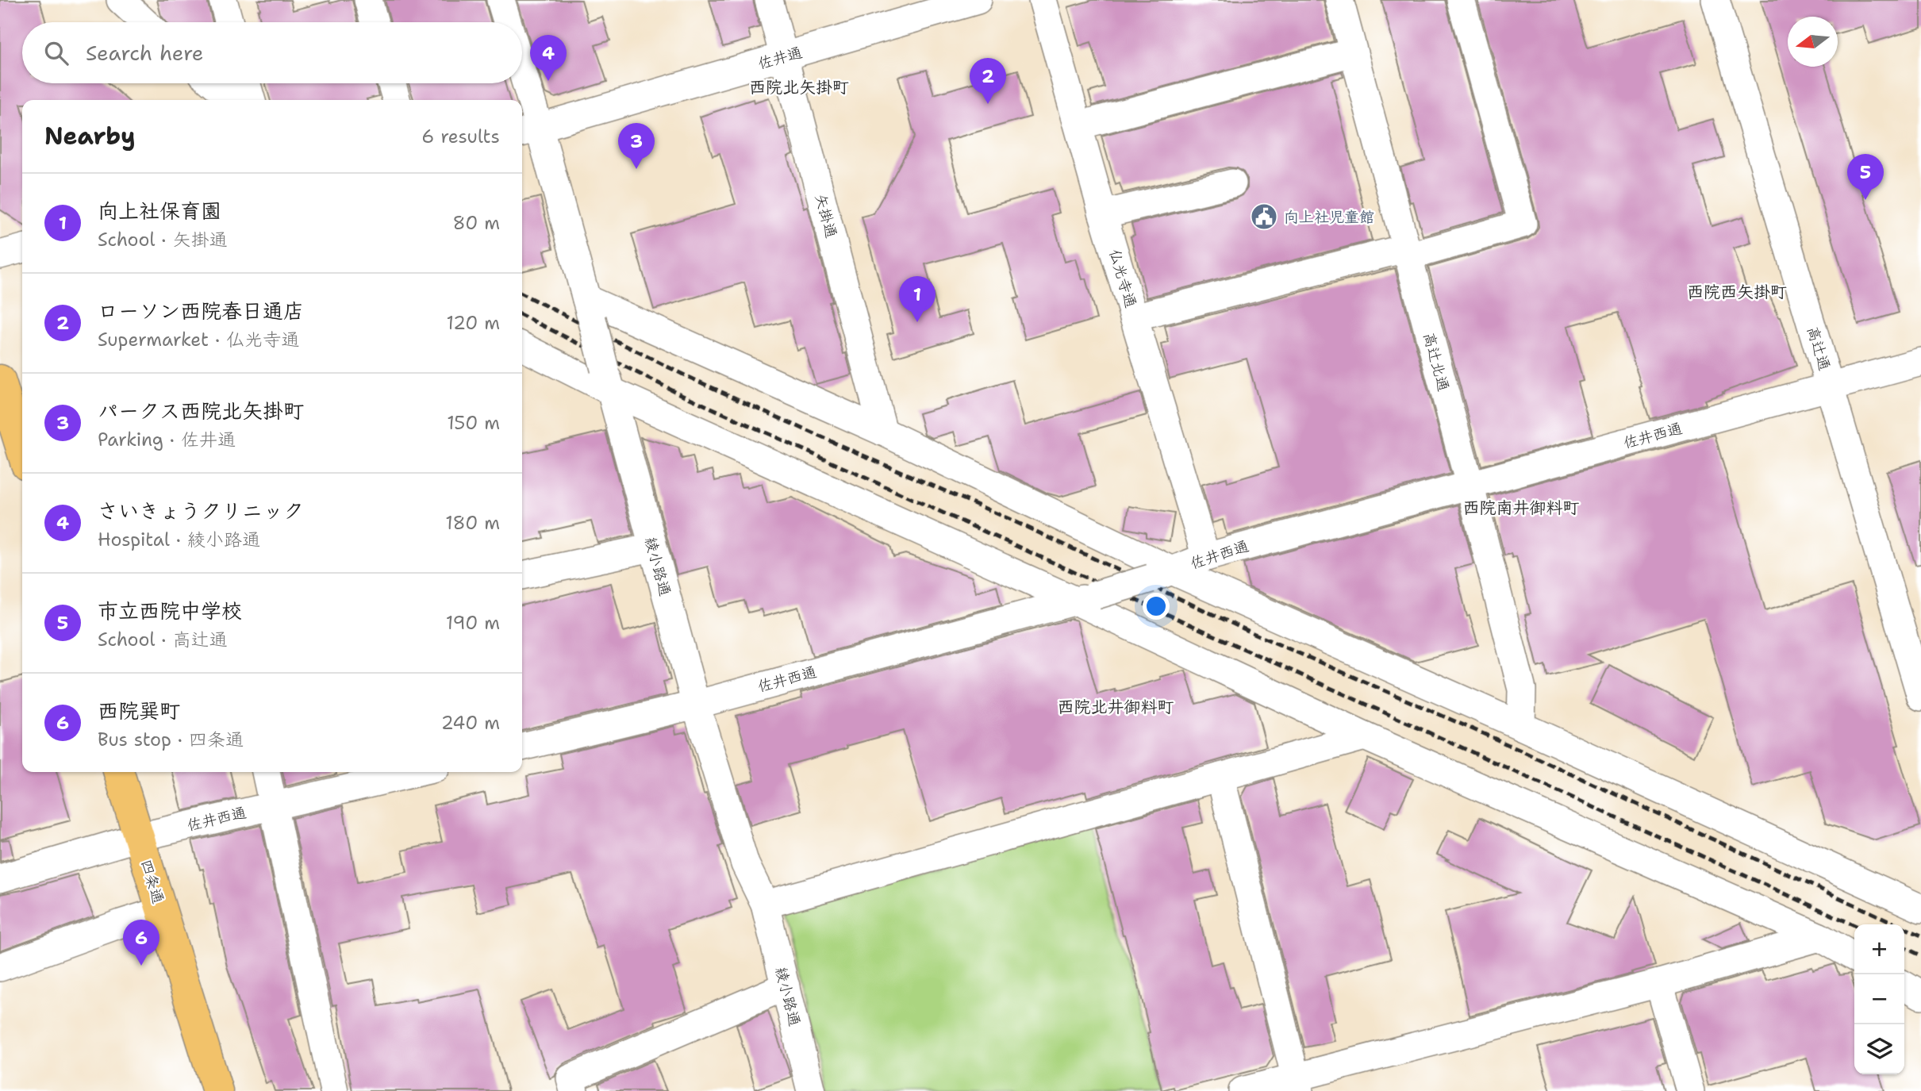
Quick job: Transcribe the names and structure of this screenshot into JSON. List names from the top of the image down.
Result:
{
  "streets": {
    "main road": ["四条通"],
    "street": [
      "佐井通",
      "矢掛通",
      "仏光寺通",
      "高辻通",
      "高辻北通",
      "佐井西通",
      "綾小路通"
    ]
  },
  "crossings": [
    ["佐井通", "矢掛通"],
    ["佐井通", "綾小路通"],
    ["仏光寺通", "佐井西通"],
    ["高辻通", "佐井西通"],
    ["高辻北通", "佐井西通"],
    ["佐井西通", "綾小路通"],
    ["佐井西通", "四条通"]
  ],
  "districts": [
    "西院北矢掛町",
    "西院西矢掛町",
    "西院南井御料町",
    "西院北井御料町"
  ],
  "places": {
    "public building": ["向上社児童館"]
  },
  "north": "left",
  "page": {
    "search": "Search here",
    "pins": [
      "4",
      "2",
      "3",
      "5",
      "1",
      "6"
    ],
    "heading": ["Nearby", "6 results"],
    "list": [
      {
        "mark": "1",
        "name": "向上社保育園",
        "note": "School · 矢掛通",
        "value": "80 m"
      },
      {
        "mark": "2",
        "name": "ローソン西院春日通店",
        "note": "Supermarket · 仏光寺通",
        "value": "120 m"
      },
      {
        "mark": "3",
        "name": "パークス西院北矢掛町",
        "note": "Parking · 佐井通",
        "value": "150 m"
      },
      {
        "mark": "4",
        "name": "さいきょうクリニック",
        "note": "Hospital · 綾小路通",
        "value": "180 m"
      },
      {
        "mark": "5",
        "name": "市立西院中学校",
        "note": "School · 高辻通",
        "value": "190 m"
      },
      {
        "mark": "6",
        "name": "西院巽町",
        "note": "Bus stop · 四条通",
        "value": "240 m"
      }
    ],
    "map_buttons": ["+", "−"]
  }
}
